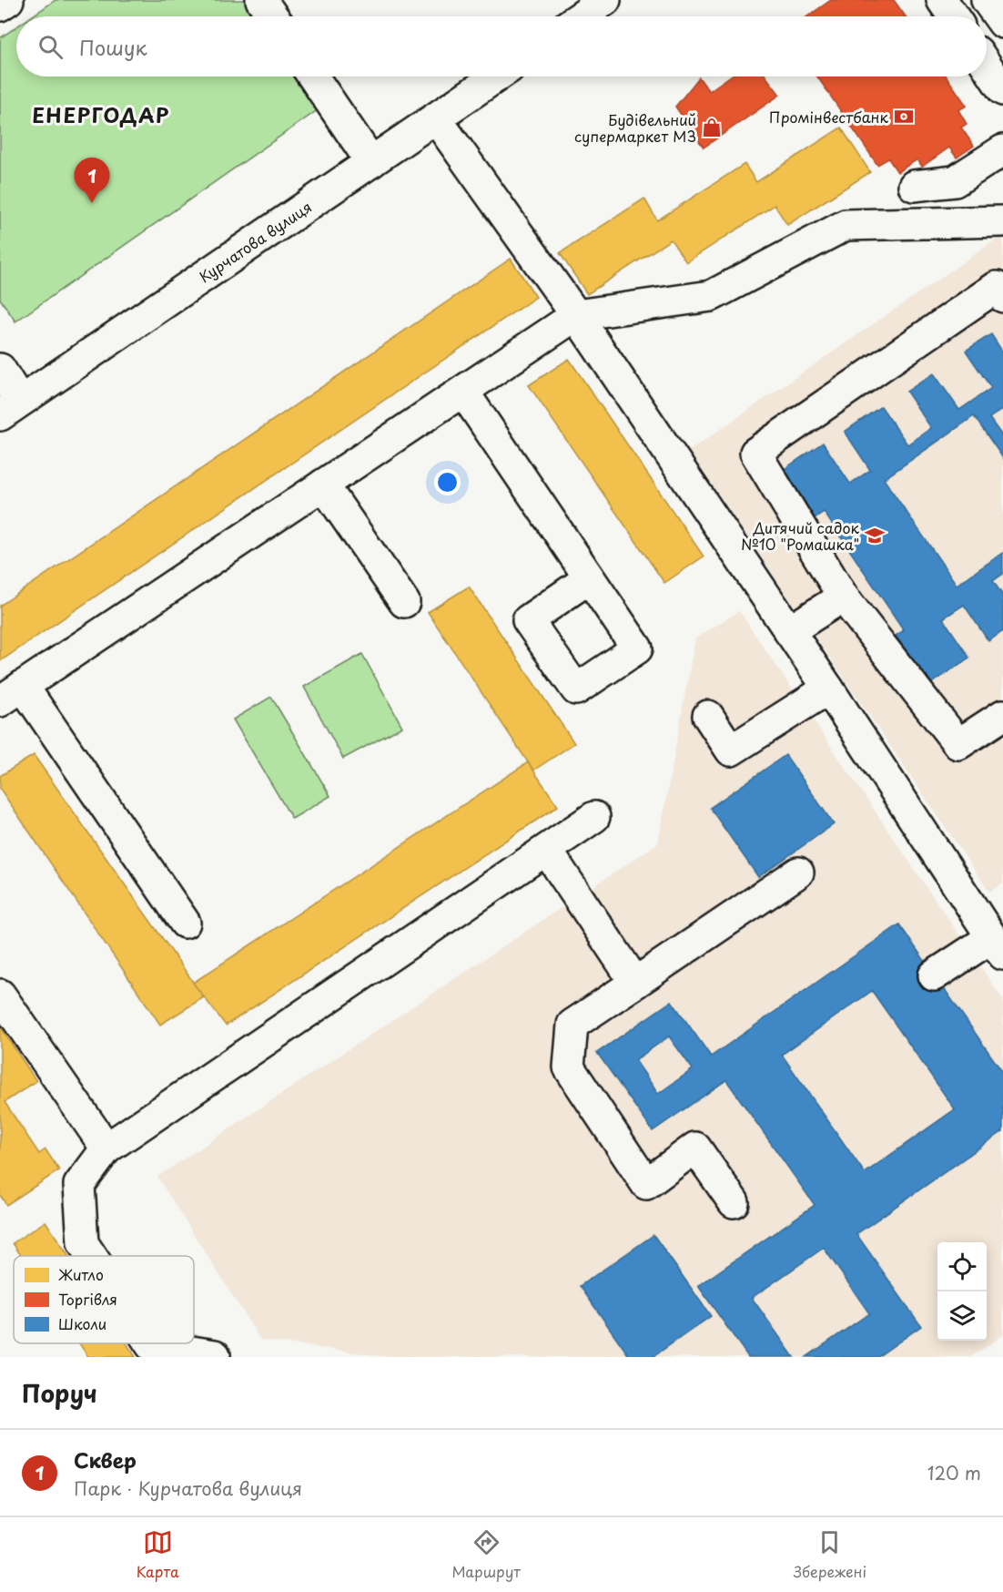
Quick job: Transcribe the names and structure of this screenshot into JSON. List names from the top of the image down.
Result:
{
  "streets": {
    "street": ["Курчатова вулиця"]
  },
  "districts": ["ЕНЕРГОДАР"],
  "places": {
    "bank": ["Промінвестбанк"],
    "shop": ["Будівельний супермаркет М3"],
    "school or university": ["Дитячий садок №10 \"Ромашка\""]
  },
  "legend": ["Житло", "Торгівля", "Школи"],
  "page": {
    "search": "Пошук",
    "pins": "1",
    "heading": "Поруч",
    "list": [
      {
        "mark": "1",
        "name": "Сквер",
        "note": "Парк · Курчатова вулиця",
        "value": "120 m"
      }
    ],
    "nav": ["Карта", "Маршрут", "Збережені"]
  }
}
